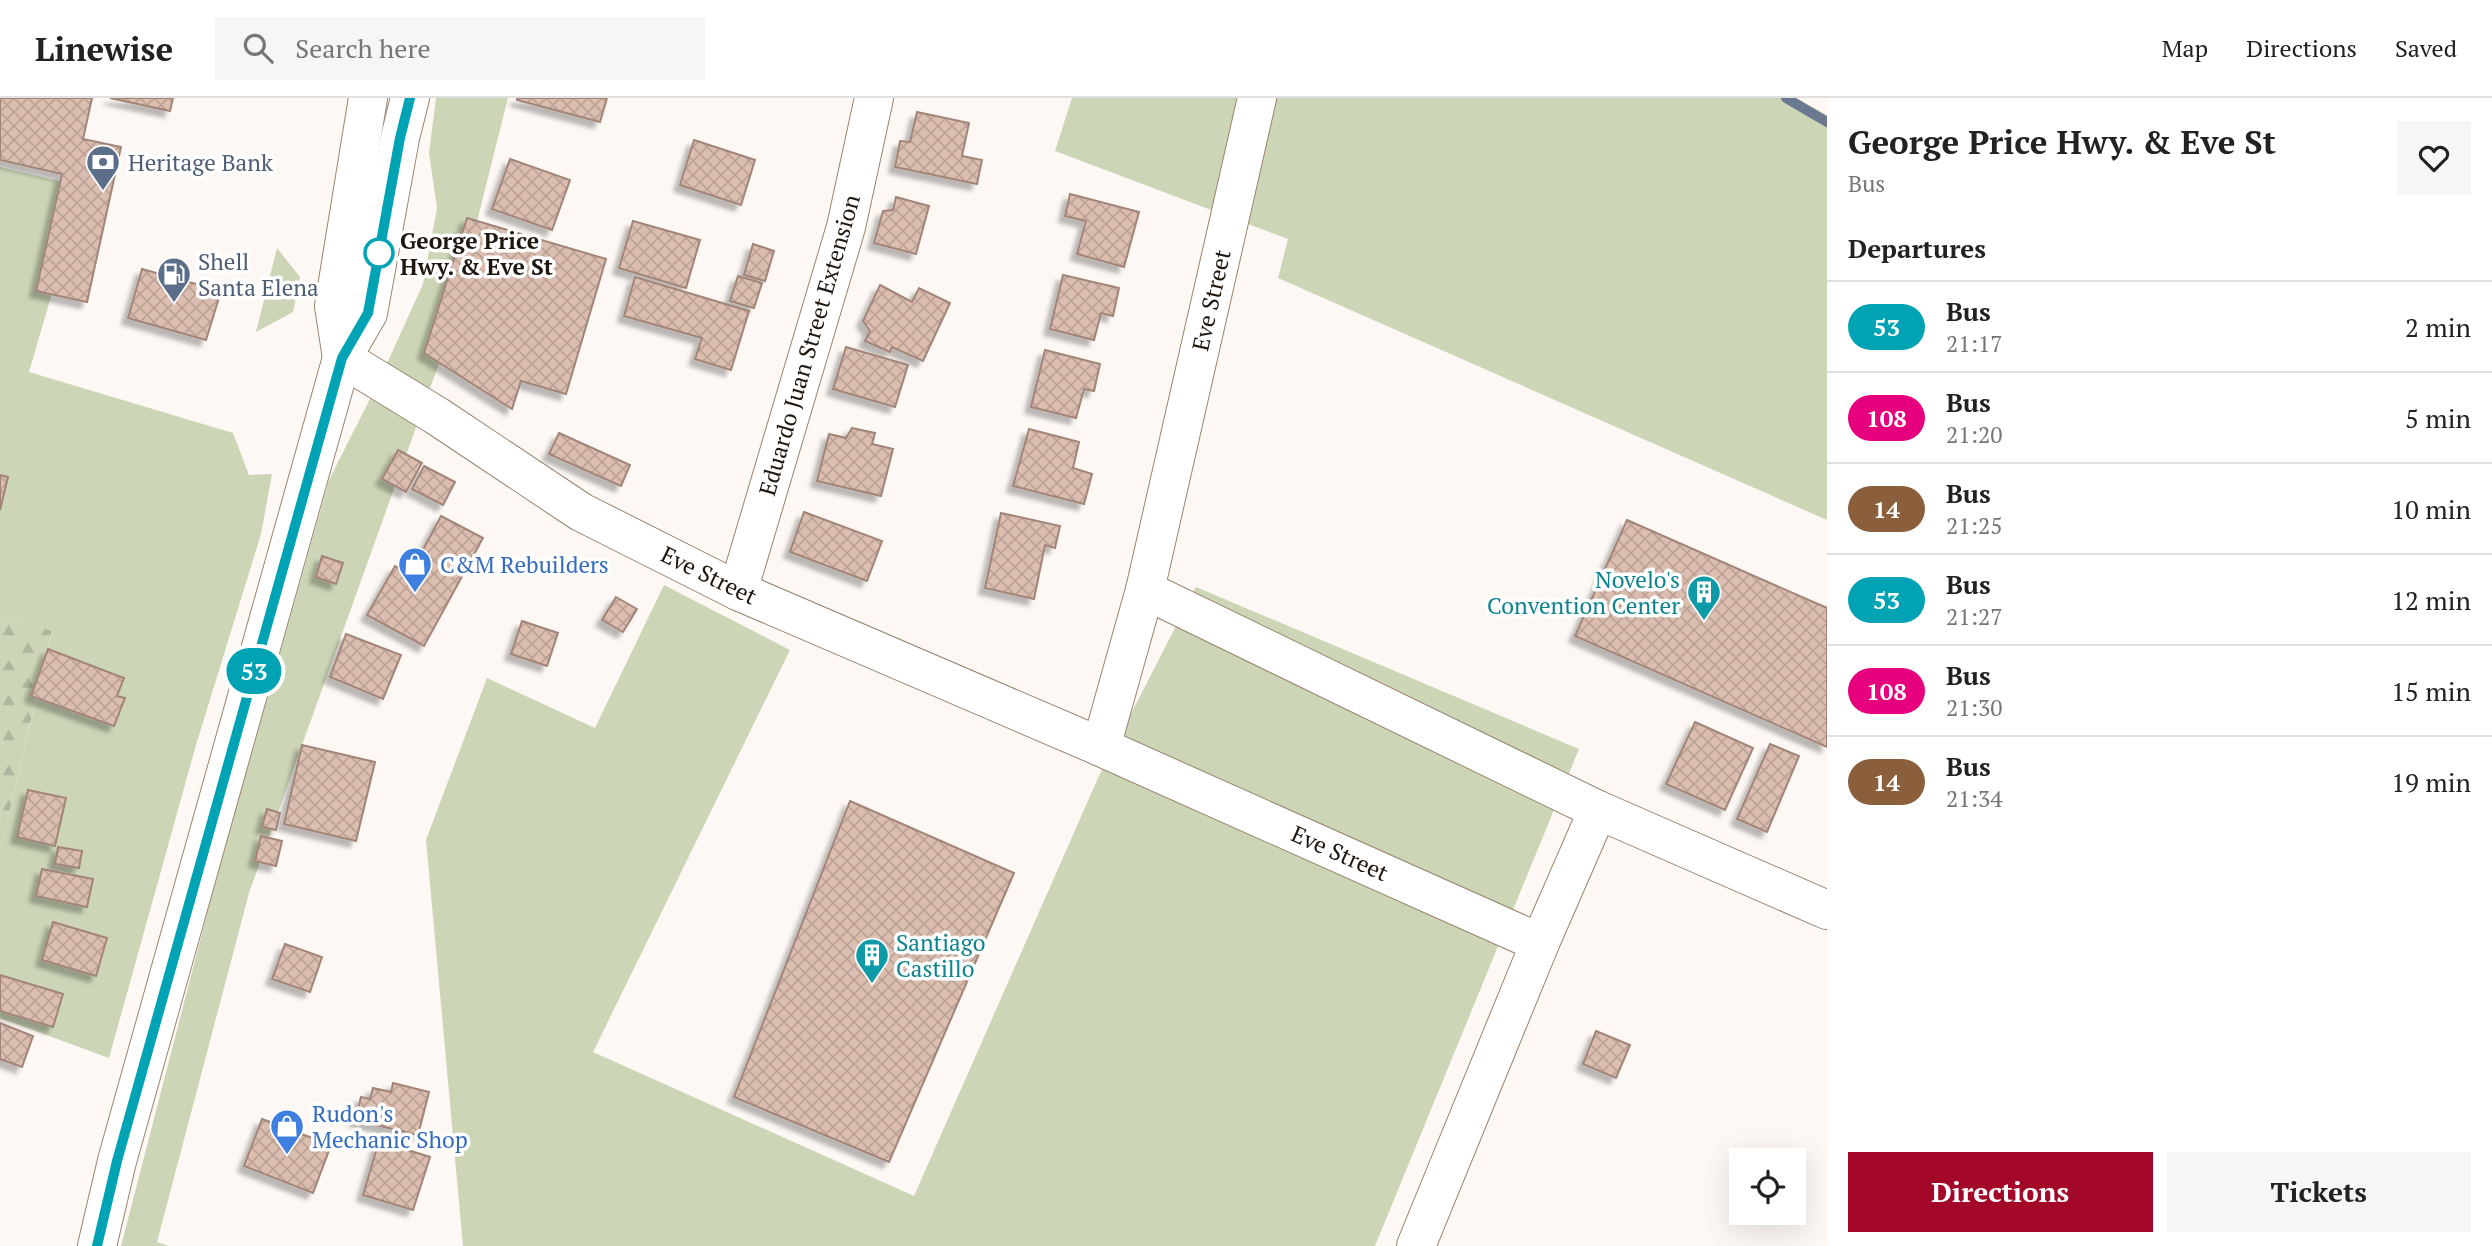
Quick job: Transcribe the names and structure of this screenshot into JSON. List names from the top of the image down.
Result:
{
  "streets": {
    "main road": ["Eve Street", "Eduardo Juan Street Extension"]
  },
  "crossings": [
    ["Eve Street", "Eduardo Juan Street Extension"]
  ],
  "places": {
    "bank": ["Heritage Bank"],
    "other": ["George Price Hwy. & Eve St"],
    "fuel station": ["Shell Santa Elena"],
    "shop": ["C&M Rebuilders", "Rudon's Mechanic Shop"],
    "building": ["Novelo's Convention Center", "Santiago Castillo"]
  },
  "lines": ["bus line 53"],
  "page": {
    "header": "Linewise",
    "search": "Search here",
    "nav": ["Map", "Directions", "Saved"],
    "on_map": "53",
    "heading": [
      ["George Price Hwy. & Eve St", "Bus"],
      "Departures"
    ],
    "list": [
      {
        "mark": "53",
        "name": "Bus",
        "note": "21:17",
        "value": "2 min"
      },
      {
        "mark": "108",
        "name": "Bus",
        "note": "21:20",
        "value": "5 min"
      },
      {
        "mark": "14",
        "name": "Bus",
        "note": "21:25",
        "value": "10 min"
      },
      {
        "mark": "53",
        "name": "Bus",
        "note": "21:27",
        "value": "12 min"
      },
      {
        "mark": "108",
        "name": "Bus",
        "note": "21:30",
        "value": "15 min"
      },
      {
        "mark": "14",
        "name": "Bus",
        "note": "21:34",
        "value": "19 min"
      }
    ],
    "buttons": ["Directions", "Tickets"]
  }
}
